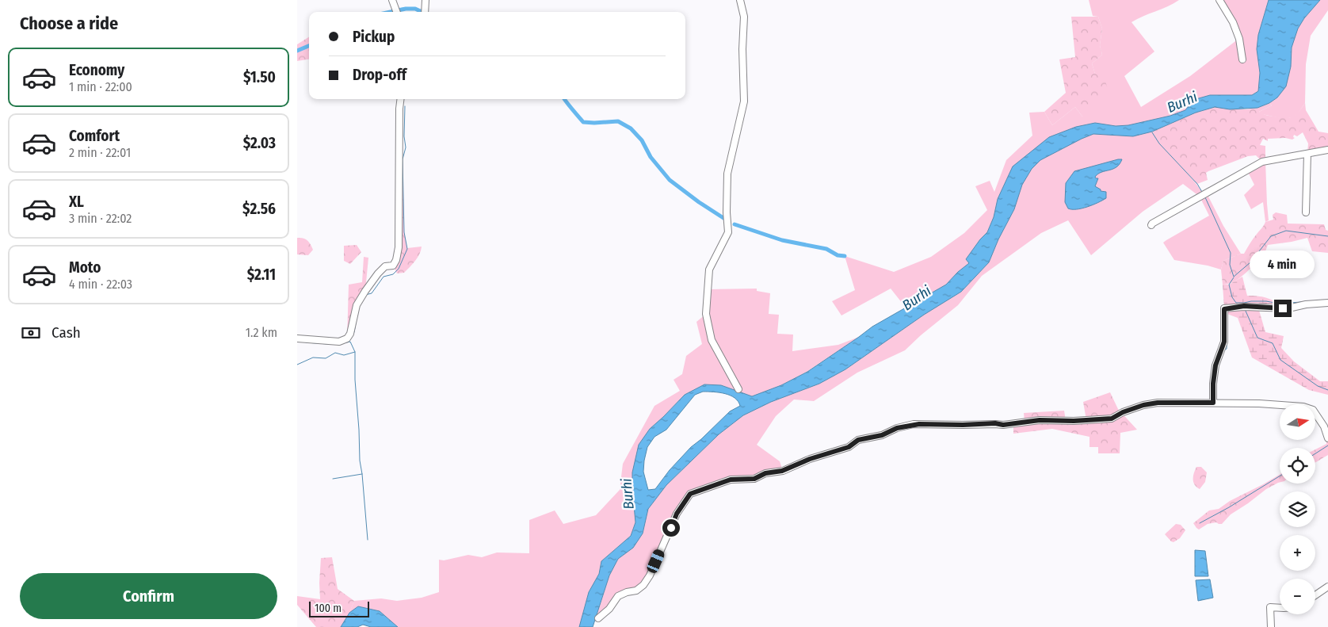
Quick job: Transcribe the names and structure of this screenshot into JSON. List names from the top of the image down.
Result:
{
  "water": ["Burhi"],
  "scale_bar": "100 m",
  "north": "right",
  "page": {
    "heading": "Choose a ride",
    "banner": ["Pickup", "Drop-off"],
    "list": [
      {
        "name": "Economy",
        "note": "1 min · 22:00",
        "value": "$1.50"
      },
      {
        "name": "Comfort",
        "note": "2 min · 22:01",
        "value": "$2.03"
      },
      {
        "name": "XL",
        "note": "3 min · 22:02",
        "value": "$2.56"
      },
      {
        "name": "Moto",
        "note": "4 min · 22:03",
        "value": "$2.11"
      }
    ],
    "bubble": "4 min",
    "pay": ["Cash", "1.2 km"],
    "map_buttons": ["+", "−"],
    "buttons": "Confirm",
    "scale": "100 m"
  }
}
